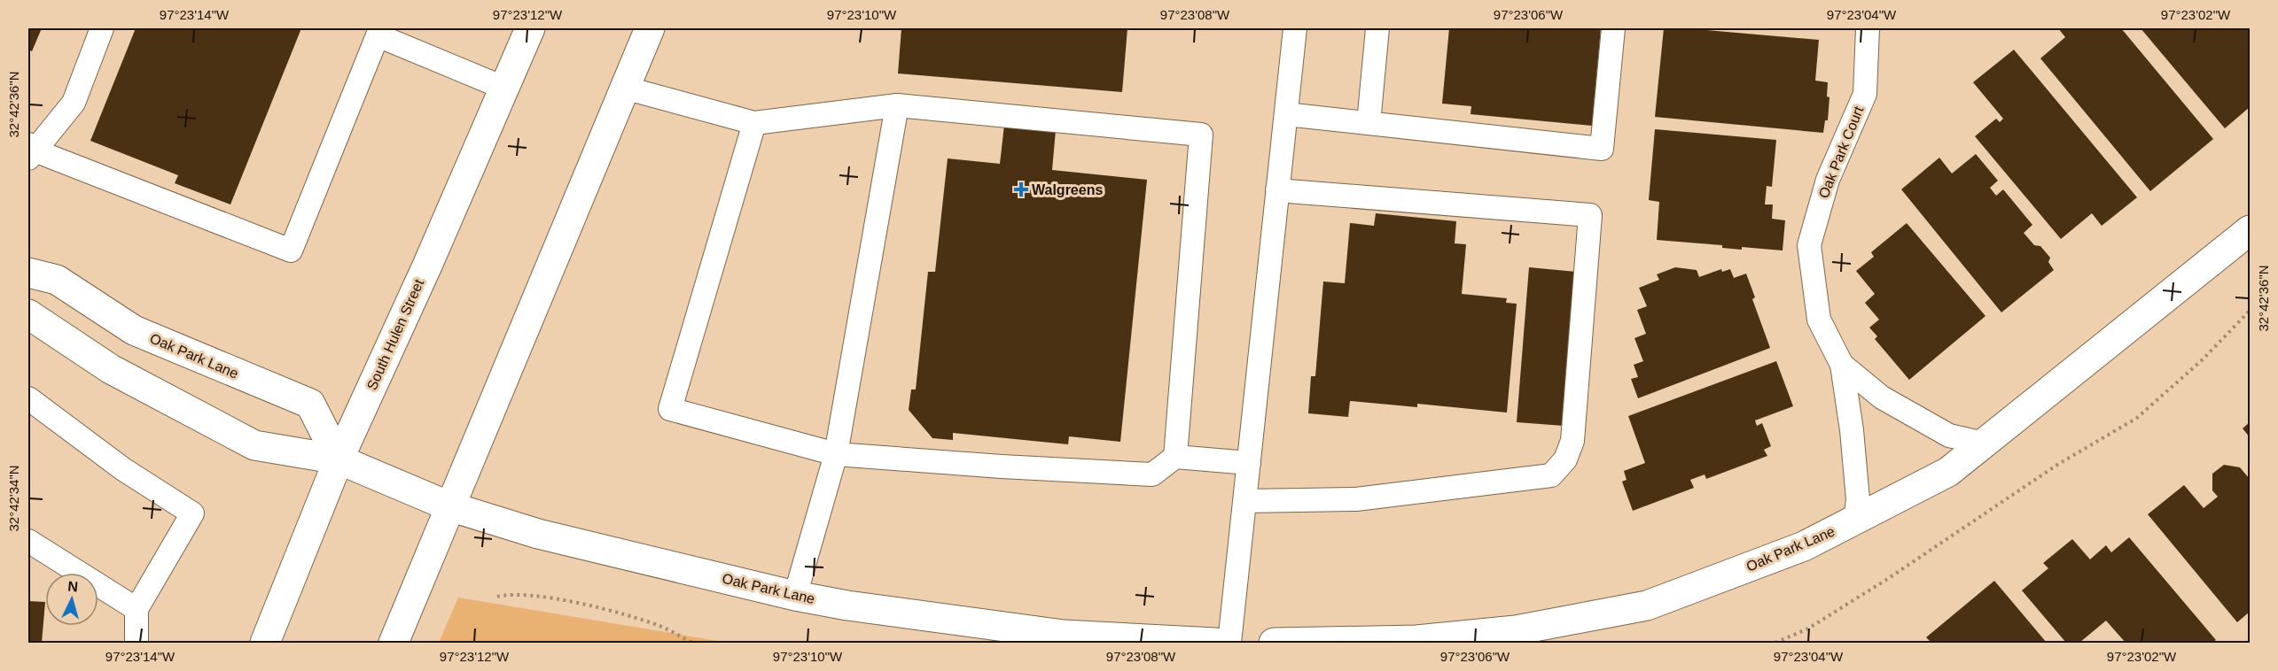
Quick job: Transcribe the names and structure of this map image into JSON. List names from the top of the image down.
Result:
{
  "streets": {
    "street": ["South Hulen Street", "Oak Park Lane"],
    "lane": ["Oak Park Court"]
  },
  "crossings": [
    ["Oak Park Court", "Oak Park Lane"],
    ["South Hulen Street", "Oak Park Lane"]
  ],
  "places": {
    "health": ["Walgreens"]
  },
  "north": "top",
  "coordinates": [
    "97°23'14\"W",
    "97°23'12\"W",
    "97°23'10\"W",
    "97°23'08\"W",
    "97°23'06\"W",
    "97°23'04\"W",
    "97°23'02\"W",
    "32°42'36\"N",
    "32°42'34\"N"
  ]
}
